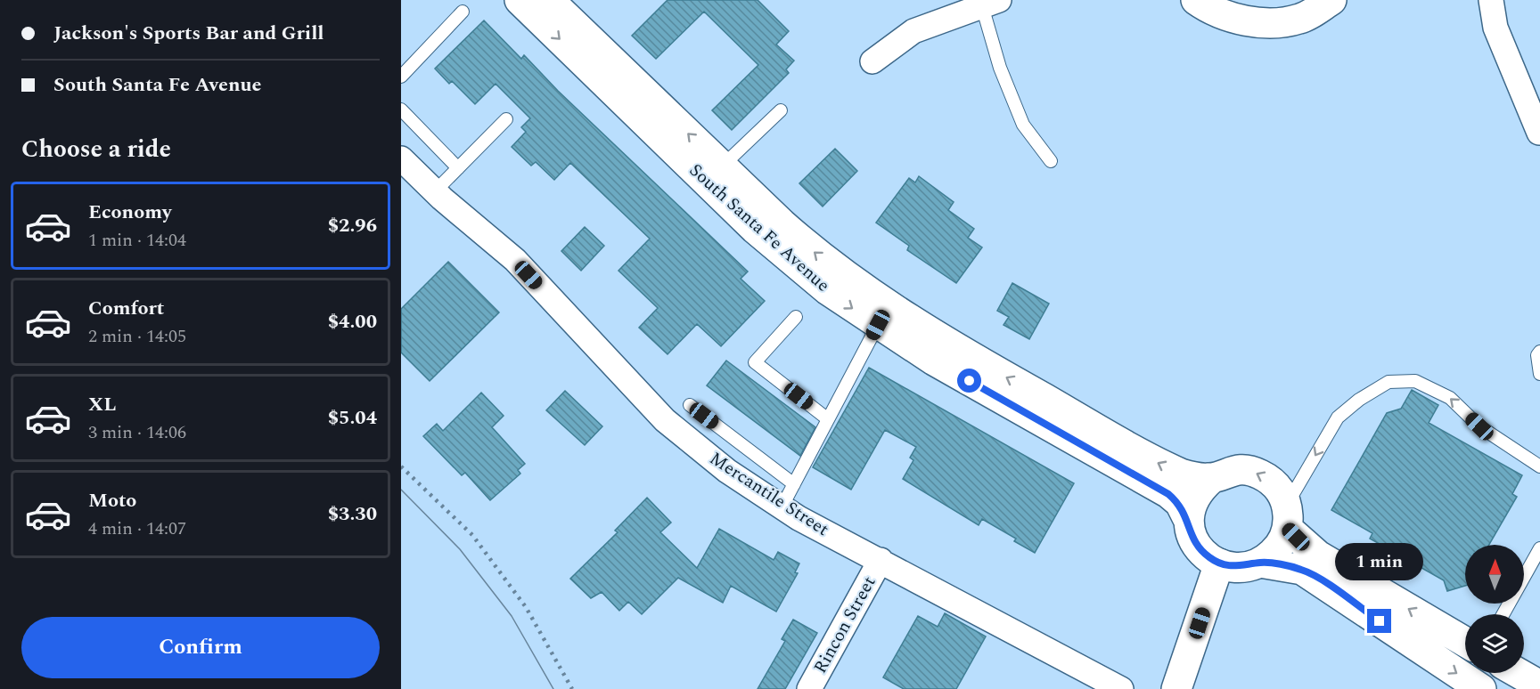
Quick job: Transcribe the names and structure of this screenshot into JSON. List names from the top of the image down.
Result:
{
  "streets": {
    "main road": ["South Santa Fe Avenue"],
    "street": ["Mercantile Street", "Rincon Street"]
  },
  "crossings": [
    ["Mercantile Street", "Rincon Street"]
  ],
  "north": "top",
  "page": {
    "banner": ["Jackson's Sports Bar and Grill", "South Santa Fe Avenue"],
    "heading": "Choose a ride",
    "list": [
      {
        "name": "Economy",
        "note": "1 min · 14:04",
        "value": "$2.96"
      },
      {
        "name": "Comfort",
        "note": "2 min · 14:05",
        "value": "$4.00"
      },
      {
        "name": "XL",
        "note": "3 min · 14:06",
        "value": "$5.04"
      },
      {
        "name": "Moto",
        "note": "4 min · 14:07",
        "value": "$3.30"
      }
    ],
    "bubble": "1 min",
    "buttons": "Confirm"
  }
}
